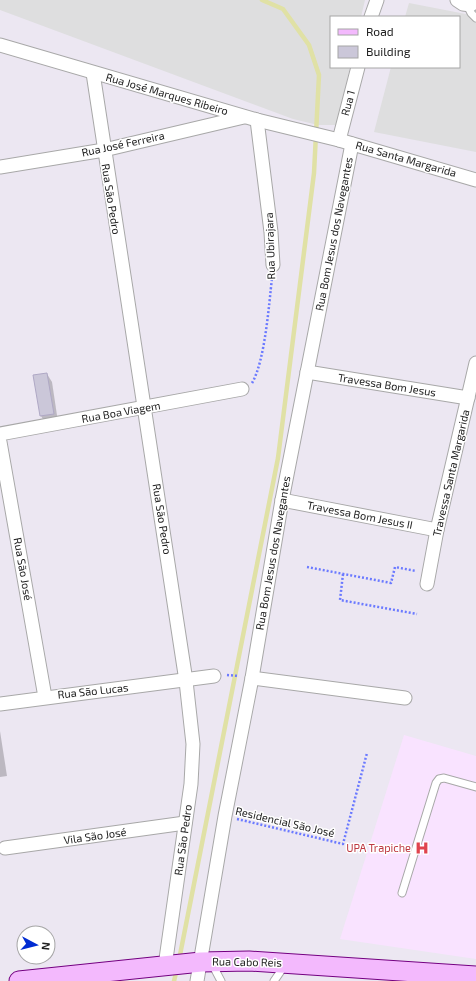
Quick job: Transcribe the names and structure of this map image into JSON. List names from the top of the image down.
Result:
{
  "streets": {
    "main road": ["Rua Cabo Reis"],
    "street": [
      "Rua José Marques Ribeiro",
      "Rua 1",
      "Rua José Ferreira",
      "Rua Santa Margarida",
      "Rua São Pedro",
      "Rua Bom Jesus dos Navegantes",
      "Rua Ubirajara",
      "Travessa Bom Jesus",
      "Rua Boa Viagem",
      "Travessa Santa Margarida",
      "Travessa Bom Jesus II",
      "Rua São José",
      "Rua São Lucas",
      "Vila São José"
    ],
    "path": ["Residencial São José"]
  },
  "crossings": [
    ["Rua José Marques Ribeiro", "Rua 1"],
    ["Rua José Marques Ribeiro", "Rua José Ferreira"],
    ["Rua José Marques Ribeiro", "Rua Santa Margarida"],
    ["Rua José Marques Ribeiro", "Rua São Pedro"],
    ["Rua José Marques Ribeiro", "Rua Ubirajara"],
    ["Rua 1", "Rua Santa Margarida"],
    ["Rua José Ferreira", "Rua São Pedro"],
    ["Rua José Ferreira", "Rua Ubirajara"],
    ["Rua Santa Margarida", "Rua Bom Jesus dos Navegantes"],
    ["Rua São Pedro", "Rua Boa Viagem"],
    ["Rua São Pedro", "Rua São Lucas"],
    ["Rua São Pedro", "Vila São José"],
    ["Rua São Pedro", "Rua Cabo Reis"],
    ["Rua Bom Jesus dos Navegantes", "Travessa Bom Jesus"],
    ["Rua Bom Jesus dos Navegantes", "Travessa Bom Jesus II"],
    ["Rua Bom Jesus dos Navegantes", "Residencial São José"],
    ["Rua Bom Jesus dos Navegantes", "Rua Cabo Reis"],
    ["Rua Ubirajara", "Rua Boa Viagem"],
    ["Travessa Bom Jesus", "Travessa Santa Margarida"],
    ["Travessa Santa Margarida", "Travessa Bom Jesus II"],
    ["Rua São José", "Rua São Lucas"]
  ],
  "places": {
    "hospital": ["UPA Trapiche"]
  },
  "legend": ["Road", "Building"],
  "north": "right"
}
